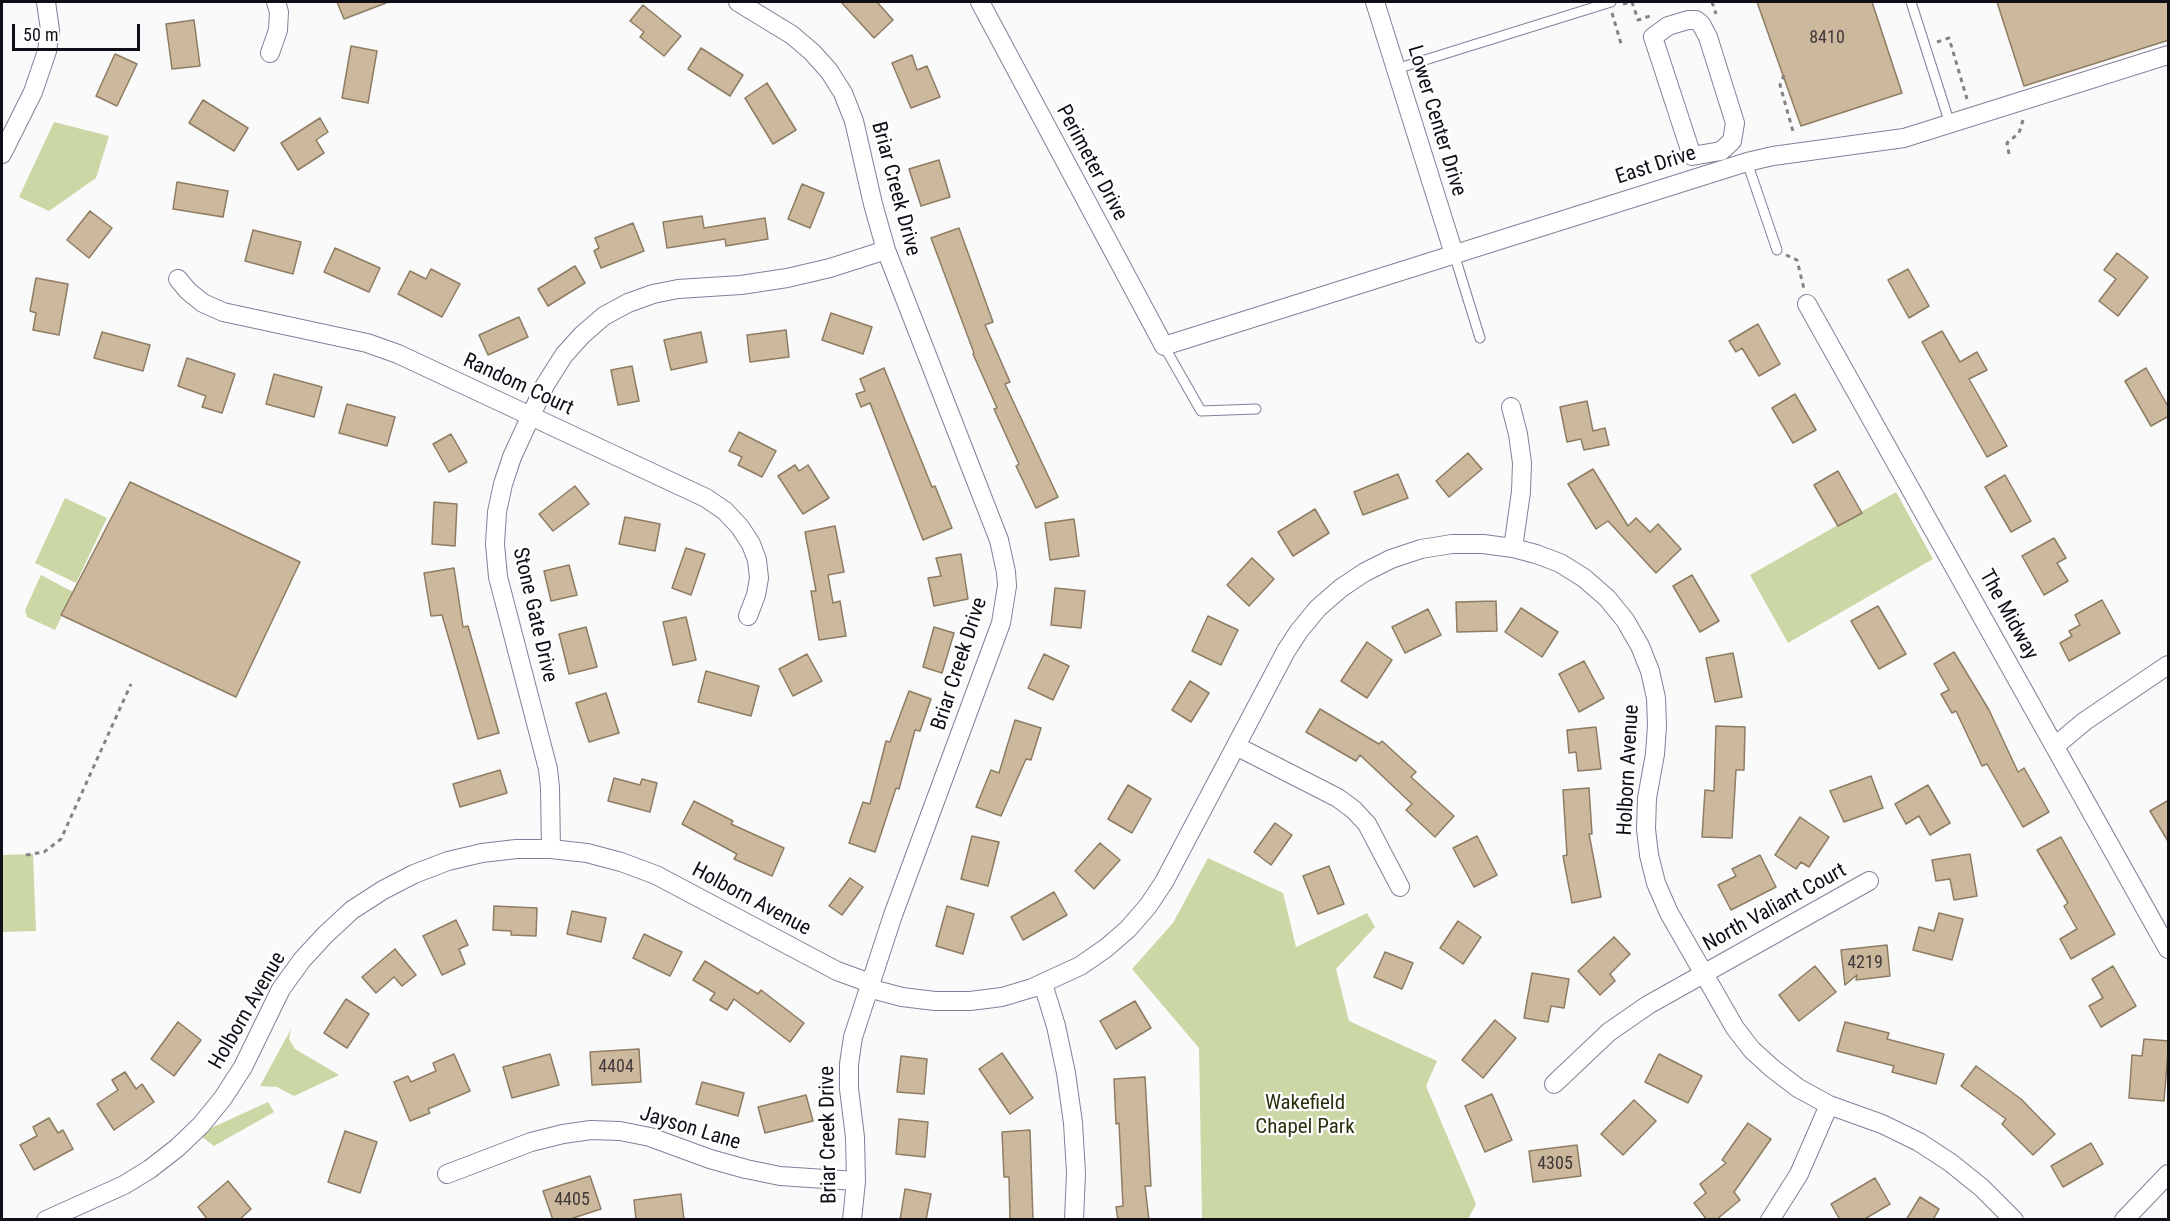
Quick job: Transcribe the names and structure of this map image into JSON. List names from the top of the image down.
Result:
{
  "streets": {
    "street": [
      "Lower Center Drive",
      "Perimeter Drive",
      "East Drive",
      "Briar Creek Drive",
      "Random Court",
      "Stone Gate Drive",
      "The Midway",
      "Holborn Avenue",
      "North Valiant Court",
      "Jayson Lane"
    ]
  },
  "crossings": [
    ["Lower Center Drive", "East Drive"],
    ["Perimeter Drive", "East Drive"],
    ["Briar Creek Drive", "Stone Gate Drive"],
    ["Briar Creek Drive", "Holborn Avenue"],
    ["Briar Creek Drive", "Jayson Lane"],
    ["Random Court", "Stone Gate Drive"],
    ["Stone Gate Drive", "Holborn Avenue"],
    ["Holborn Avenue", "North Valiant Court"]
  ],
  "parks": ["Wakefield Chapel Park"],
  "house_numbers": [
    "8410",
    "4219",
    "4404",
    "4305",
    "4405"
  ],
  "scale_bar": "50 m"
}
